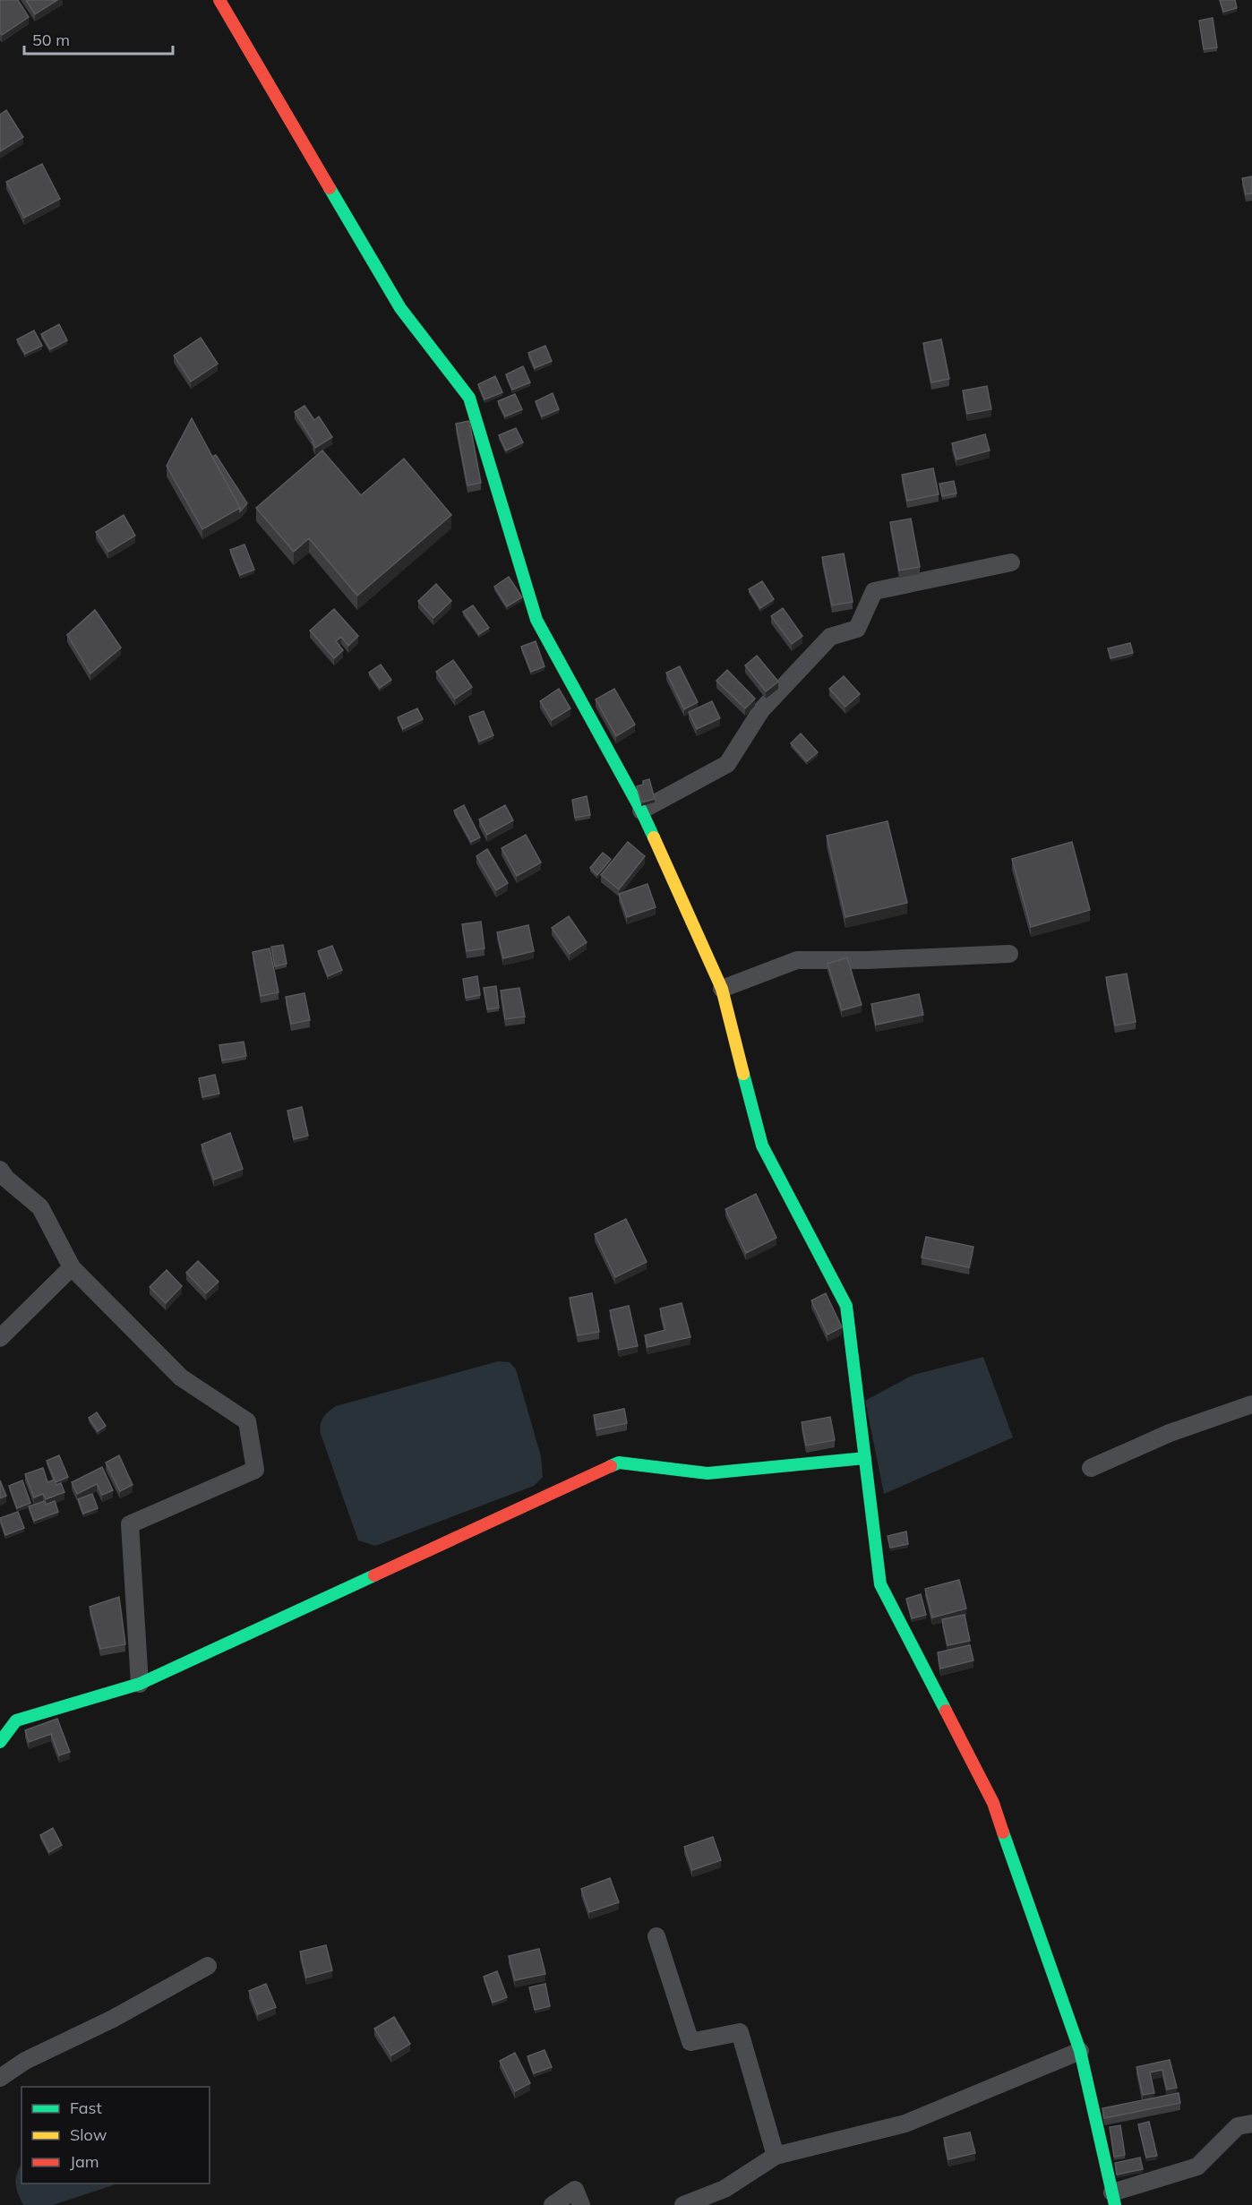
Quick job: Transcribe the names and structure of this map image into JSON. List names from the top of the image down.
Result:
{
  "legend": ["Fast", "Slow", "Jam"],
  "scale_bar": "50 m"
}
